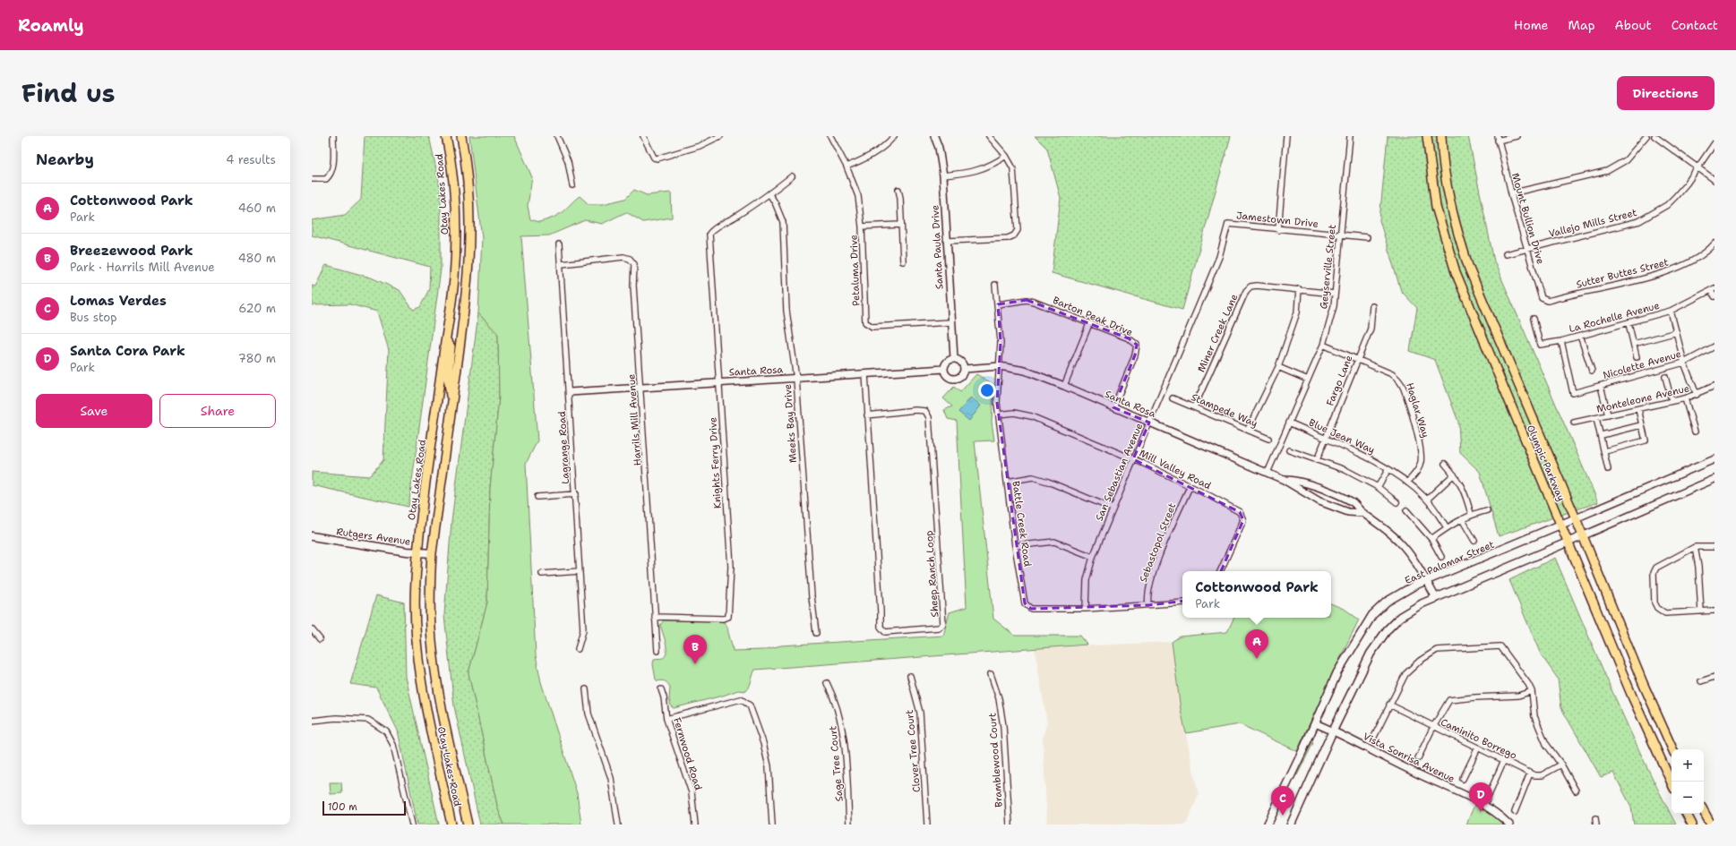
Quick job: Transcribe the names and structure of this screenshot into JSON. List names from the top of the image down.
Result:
{
  "streets": {
    "main road": [
      "Otay Lakes Road",
      "Olympic Parkway",
      "Rutgers Avenue",
      "East Palomar Street"
    ],
    "street": [
      "Mount Bullion Drive",
      "Jamestown Drive",
      "Vallejo Mills Street",
      "Santa Paula Drive",
      "Geyserville Street",
      "Petaluma Drive",
      "Sutter Buttes Street",
      "Barton Peak Drive",
      "La Rochelle Avenue",
      "Miner Creek Lane",
      "Nicolette Avenue",
      "Santa Rosa",
      "Fargo Lane",
      "Monteleone Avenue",
      "Stampede Way",
      "Haglar Way",
      "Harrils Mill Avenue",
      "Meeks Bay Drive",
      "Blue Jean Way",
      "Lagrange Road",
      "Knights Ferry Drive",
      "Mill Valley Road",
      "San Sebastian Avenue",
      "Battle Creek Road",
      "Sebastopol Street",
      "Sheep Ranch Loop",
      "Caminito Borrego",
      "Clover Tree Court",
      "Fernwood Road",
      "Vista Sonrisa Avenue",
      "Bramblewood Court",
      "Sage Tree Court"
    ]
  },
  "crossings": [
    ["Otay Lakes Road", "Rutgers Avenue"],
    ["Mount Bullion Drive", "Vallejo Mills Street"],
    ["Mount Bullion Drive", "Sutter Buttes Street"],
    ["Jamestown Drive", "Geyserville Street"],
    ["Jamestown Drive", "San Sebastian Avenue"],
    ["Santa Paula Drive", "Petaluma Drive"],
    ["Santa Paula Drive", "Santa Rosa"],
    ["Geyserville Street", "Miner Creek Lane"],
    ["Geyserville Street", "Santa Rosa"],
    ["Geyserville Street", "Haglar Way"],
    ["Geyserville Street", "Blue Jean Way"],
    ["Barton Peak Drive", "Santa Rosa"],
    ["Barton Peak Drive", "Battle Creek Road"],
    ["La Rochelle Avenue", "Nicolette Avenue"],
    ["Miner Creek Lane", "Stampede Way"],
    ["Santa Rosa", "Harrils Mill Avenue"],
    ["Santa Rosa", "Meeks Bay Drive"],
    ["Santa Rosa", "Lagrange Road"],
    ["Santa Rosa", "Knights Ferry Drive"],
    ["Santa Rosa", "San Sebastian Avenue"],
    ["Santa Rosa", "Battle Creek Road"],
    ["Santa Rosa", "East Palomar Street"],
    ["Santa Rosa", "Sheep Ranch Loop"],
    ["Fargo Lane", "Haglar Way"],
    ["Fargo Lane", "Blue Jean Way"],
    ["Haglar Way", "Blue Jean Way"],
    ["Harrils Mill Avenue", "Lagrange Road"],
    ["Harrils Mill Avenue", "Knights Ferry Drive"],
    ["Meeks Bay Drive", "Knights Ferry Drive"],
    ["Olympic Parkway", "East Palomar Street"],
    ["Mill Valley Road", "San Sebastian Avenue"],
    ["Mill Valley Road", "Battle Creek Road"],
    ["Mill Valley Road", "Sebastopol Street"],
    ["San Sebastian Avenue", "Battle Creek Road"],
    ["Battle Creek Road", "Sebastopol Street"],
    ["East Palomar Street", "Vista Sonrisa Avenue"]
  ],
  "scale_bar": "100 m",
  "page": {
    "header": "Roamly",
    "nav": [
      "Home",
      "Map",
      "About",
      "Contact"
    ],
    "title": "Find us",
    "buttons": [
      "Directions",
      ["Save", "Share"]
    ],
    "heading": ["Nearby", "4 results"],
    "list": [
      {
        "mark": "A",
        "name": "Cottonwood Park",
        "note": "Park",
        "value": "460 m"
      },
      {
        "mark": "B",
        "name": "Breezewood Park",
        "note": "Park · Harrils Mill Avenue",
        "value": "480 m"
      },
      {
        "mark": "C",
        "name": "Lomas Verdes",
        "note": "Bus stop",
        "value": "620 m"
      },
      {
        "mark": "D",
        "name": "Santa Cora Park",
        "note": "Park",
        "value": "780 m"
      }
    ],
    "popup": ["Cottonwood Park", "Park"],
    "pins": [
      "A",
      "B",
      "D",
      "C"
    ],
    "map_buttons": ["+", "−"],
    "scale": "100 m"
  }
}
